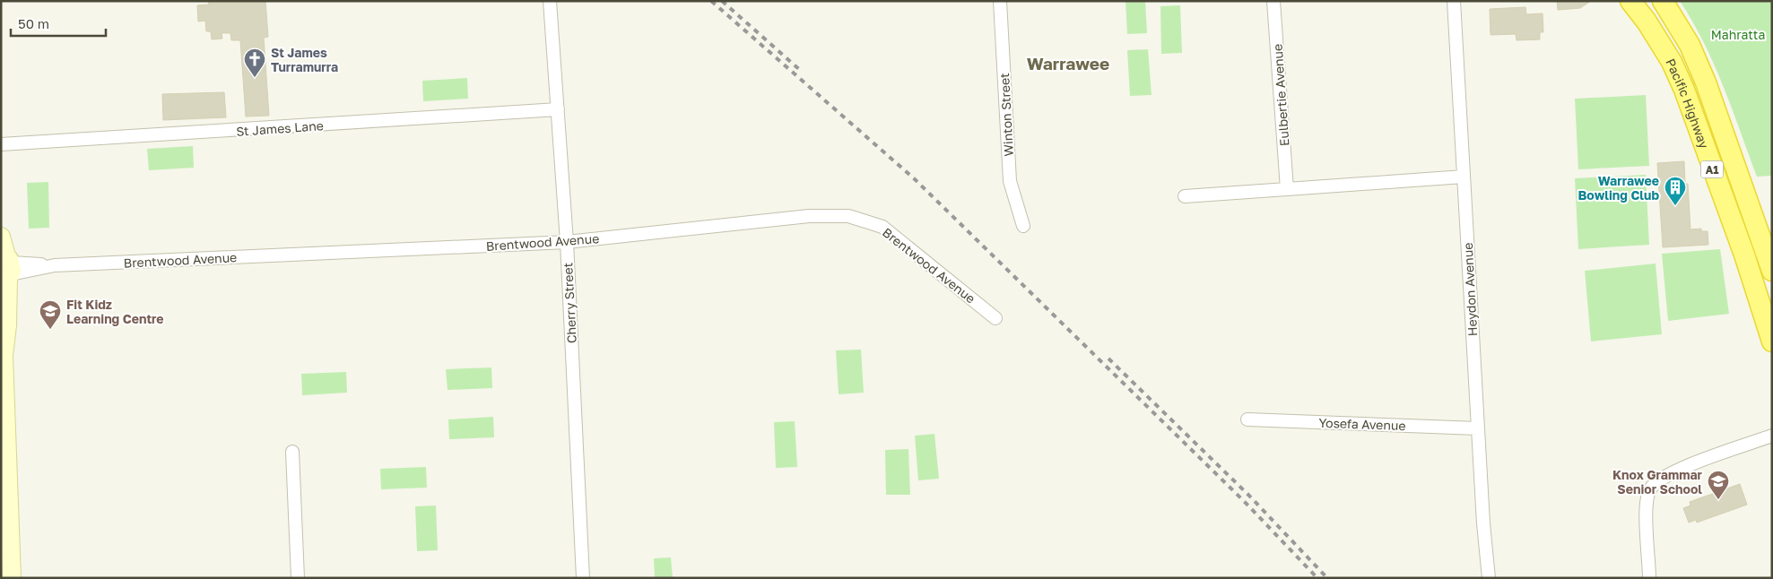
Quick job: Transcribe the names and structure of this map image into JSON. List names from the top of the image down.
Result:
{
  "streets": {
    "highway": ["Pacific Highway", "A1"],
    "street": [
      "Eulbertie Avenue",
      "Winton Street",
      "St James Lane",
      "Brentwood Avenue",
      "Heydon Avenue",
      "Cherry Street",
      "Yosefa Avenue"
    ]
  },
  "crossings": [
    ["St James Lane", "Cherry Street"],
    ["Brentwood Avenue", "Cherry Street"],
    ["Heydon Avenue", "Yosefa Avenue"]
  ],
  "districts": ["Warrawee"],
  "parks": ["Mahratta"],
  "places": {
    "church": ["St James Turramurra"],
    "building": ["Warrawee Bowling Club"],
    "school or university": ["Fit Kidz Learning Centre", "Knox Grammar Senior School"]
  },
  "scale_bar": "50 m"
}
